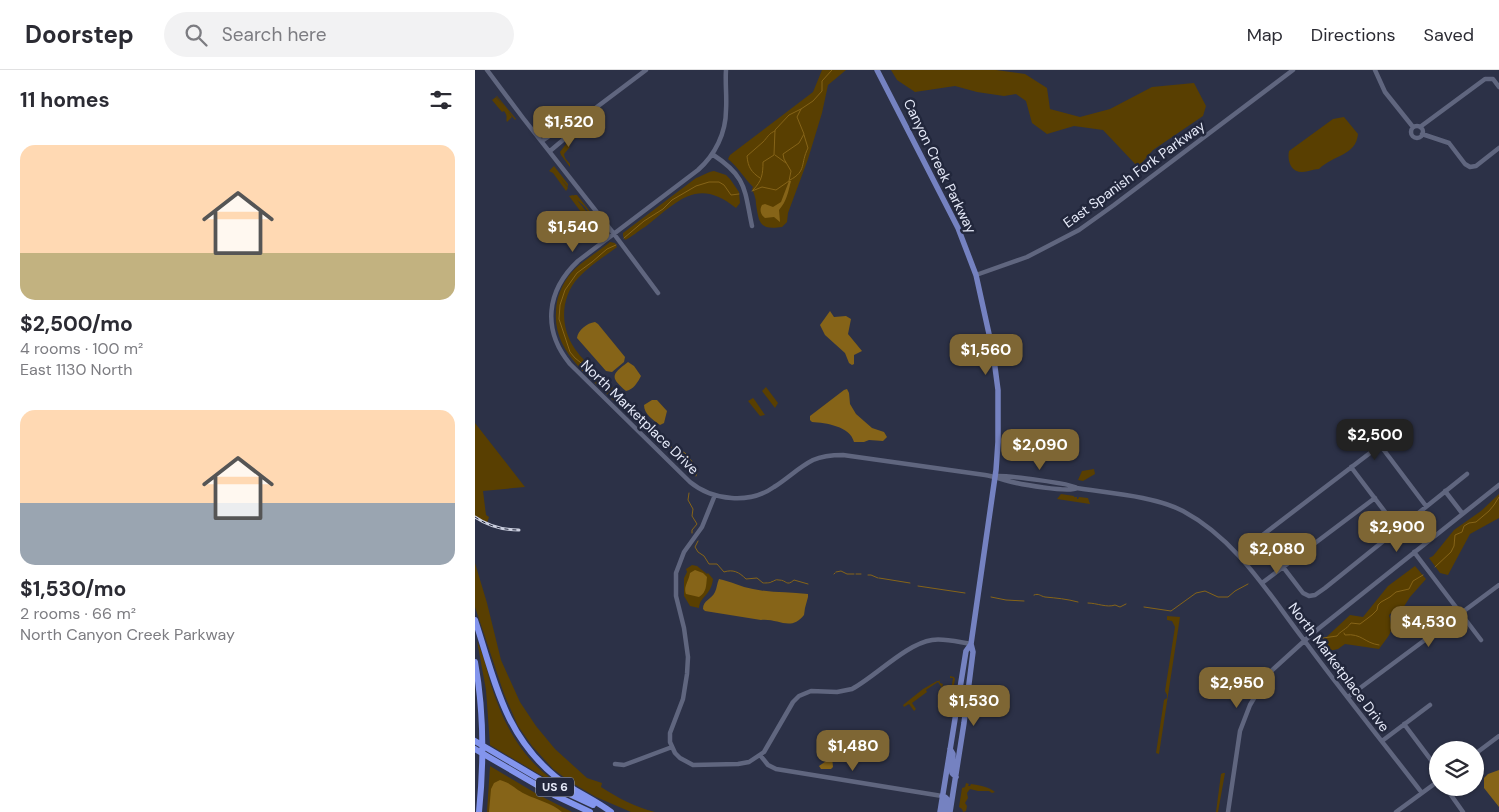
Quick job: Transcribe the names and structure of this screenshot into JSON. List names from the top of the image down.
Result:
{
  "streets": {
    "highway": ["US 6"],
    "main road": ["Canyon Creek Parkway"],
    "street": ["East Spanish Fork Parkway", "North Marketplace Drive"]
  },
  "crossings": [
    ["Canyon Creek Parkway", "East Spanish Fork Parkway"],
    ["Canyon Creek Parkway", "North Marketplace Drive"]
  ],
  "page": {
    "header": "Doorstep",
    "search": "Search here",
    "nav": ["Map", "Directions", "Saved"],
    "heading": "11 homes",
    "price": [
      "$1,520",
      "$1,540",
      "$1,560",
      "$2,500",
      "$2,090",
      "$2,900",
      "$2,080",
      "$4,530",
      "$2,950",
      "$1,530",
      "$1,480"
    ],
    "list": [
      {
        "name": "$2,500/mo",
        "note": "4 rooms · 100 m² · East 1130 North"
      },
      {
        "name": "$1,530/mo",
        "note": "2 rooms · 66 m² · North Canyon Creek Parkway"
      }
    ]
  }
}
